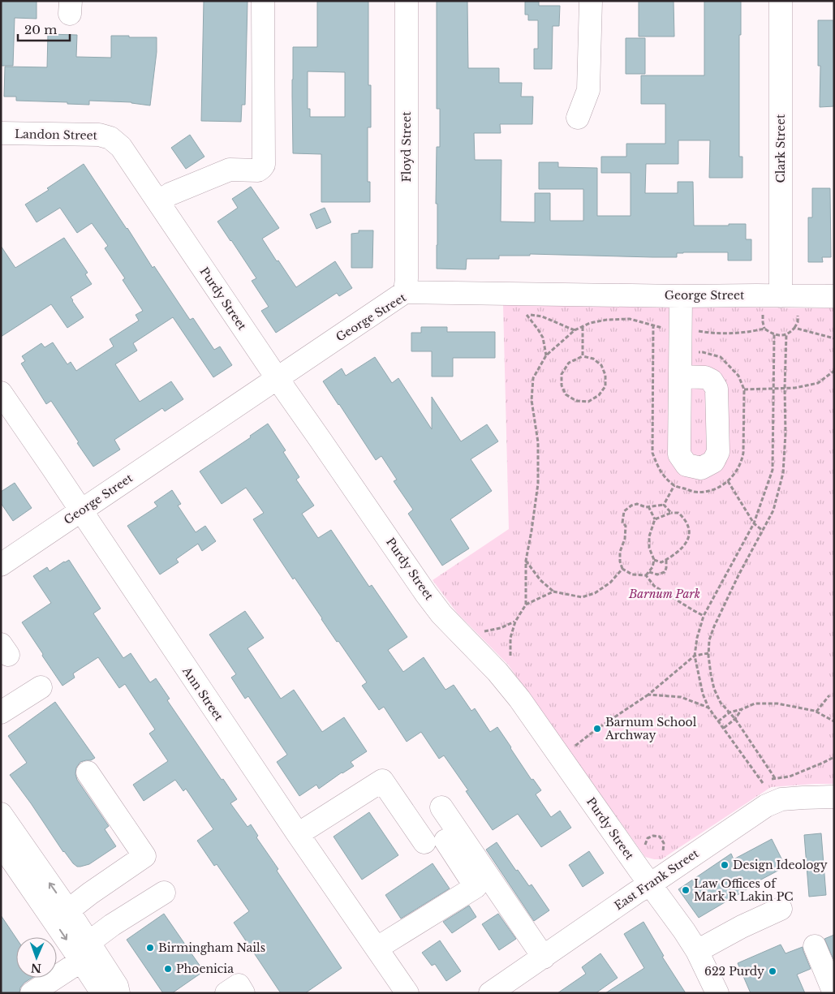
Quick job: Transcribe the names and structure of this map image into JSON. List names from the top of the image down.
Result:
{
  "streets": {
    "street": [
      "Landon Street",
      "Floyd Street",
      "Clark Street",
      "George Street",
      "Purdy Street",
      "Ann Street",
      "East Frank Street"
    ]
  },
  "crossings": [
    ["Landon Street", "Purdy Street"],
    ["Floyd Street", "George Street"],
    ["Clark Street", "George Street"],
    ["George Street", "Purdy Street"],
    ["George Street", "Ann Street"],
    ["Purdy Street", "East Frank Street"]
  ],
  "parks": ["Barnum Park"],
  "places": [
    "Barnum School Archway",
    "Design Ideology",
    "Law Offices of Mark R Lakin PC",
    "Birmingham Nails",
    "Phoenicia",
    "622 Purdy"
  ],
  "scale_bar": "20 m",
  "north": "bottom"
}
